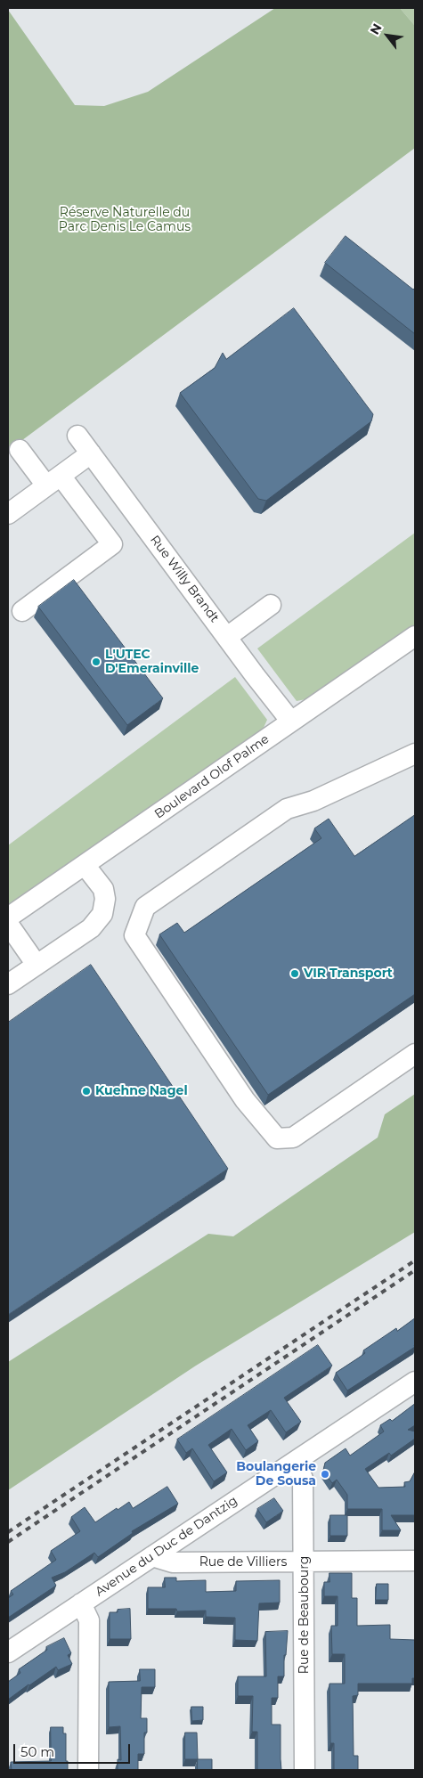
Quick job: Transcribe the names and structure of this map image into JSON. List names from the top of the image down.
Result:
{
  "streets": {
    "street": [
      "Rue Willy Brandt",
      "Boulevard Olof Palme",
      "Avenue du Duc de Dantzig",
      "Rue de Villiers",
      "Rue de Beaubourg"
    ]
  },
  "crossings": [
    ["Rue Willy Brandt", "Boulevard Olof Palme"],
    ["Avenue du Duc de Dantzig", "Rue de Villiers"],
    ["Avenue du Duc de Dantzig", "Rue de Beaubourg"],
    ["Rue de Villiers", "Rue de Beaubourg"]
  ],
  "parks": ["Réserve Naturelle du Parc Denis Le Camus"],
  "places": [
    "L'UTEC D'Emerainville",
    "VIR Transport",
    "Kuehne Nagel",
    "Boulangerie De Sousa"
  ],
  "scale_bar": "50 m",
  "north": "top left"
}
